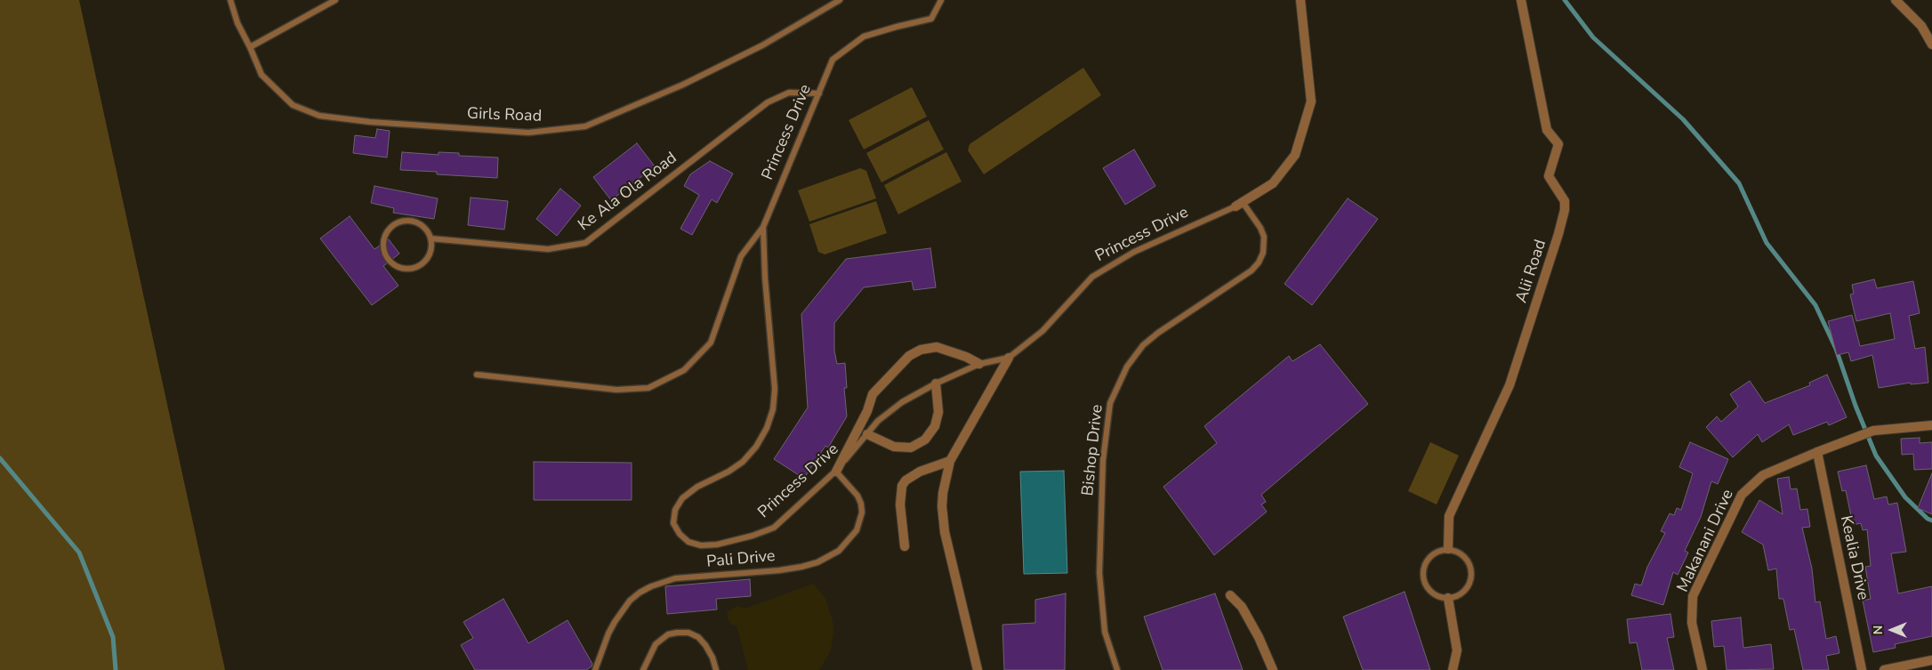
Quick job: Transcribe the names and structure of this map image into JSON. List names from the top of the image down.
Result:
{
  "streets": {
    "street": [
      "Princess Drive",
      "Alii Road",
      "Makanani Drive",
      "Kealia Drive"
    ],
    "lane": [
      "Girls Road",
      "Ke Ala Ola Road",
      "Bishop Drive",
      "Pali Drive"
    ]
  },
  "crossings": [
    ["Princess Drive", "Ke Ala Ola Road"],
    ["Princess Drive", "Bishop Drive"],
    ["Princess Drive", "Pali Drive"],
    ["Makanani Drive", "Kealia Drive"]
  ],
  "north": "left"
}
